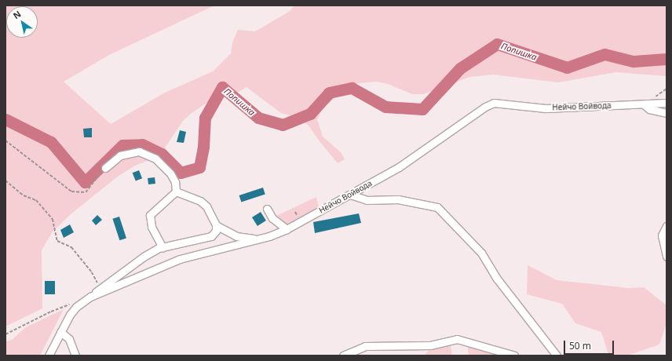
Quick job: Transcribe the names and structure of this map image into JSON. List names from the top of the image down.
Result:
{
  "streets": {
    "street": ["Нейчо Войвода"]
  },
  "water": ["Попишка"],
  "scale_bar": "50 m",
  "north": "top left"
}
